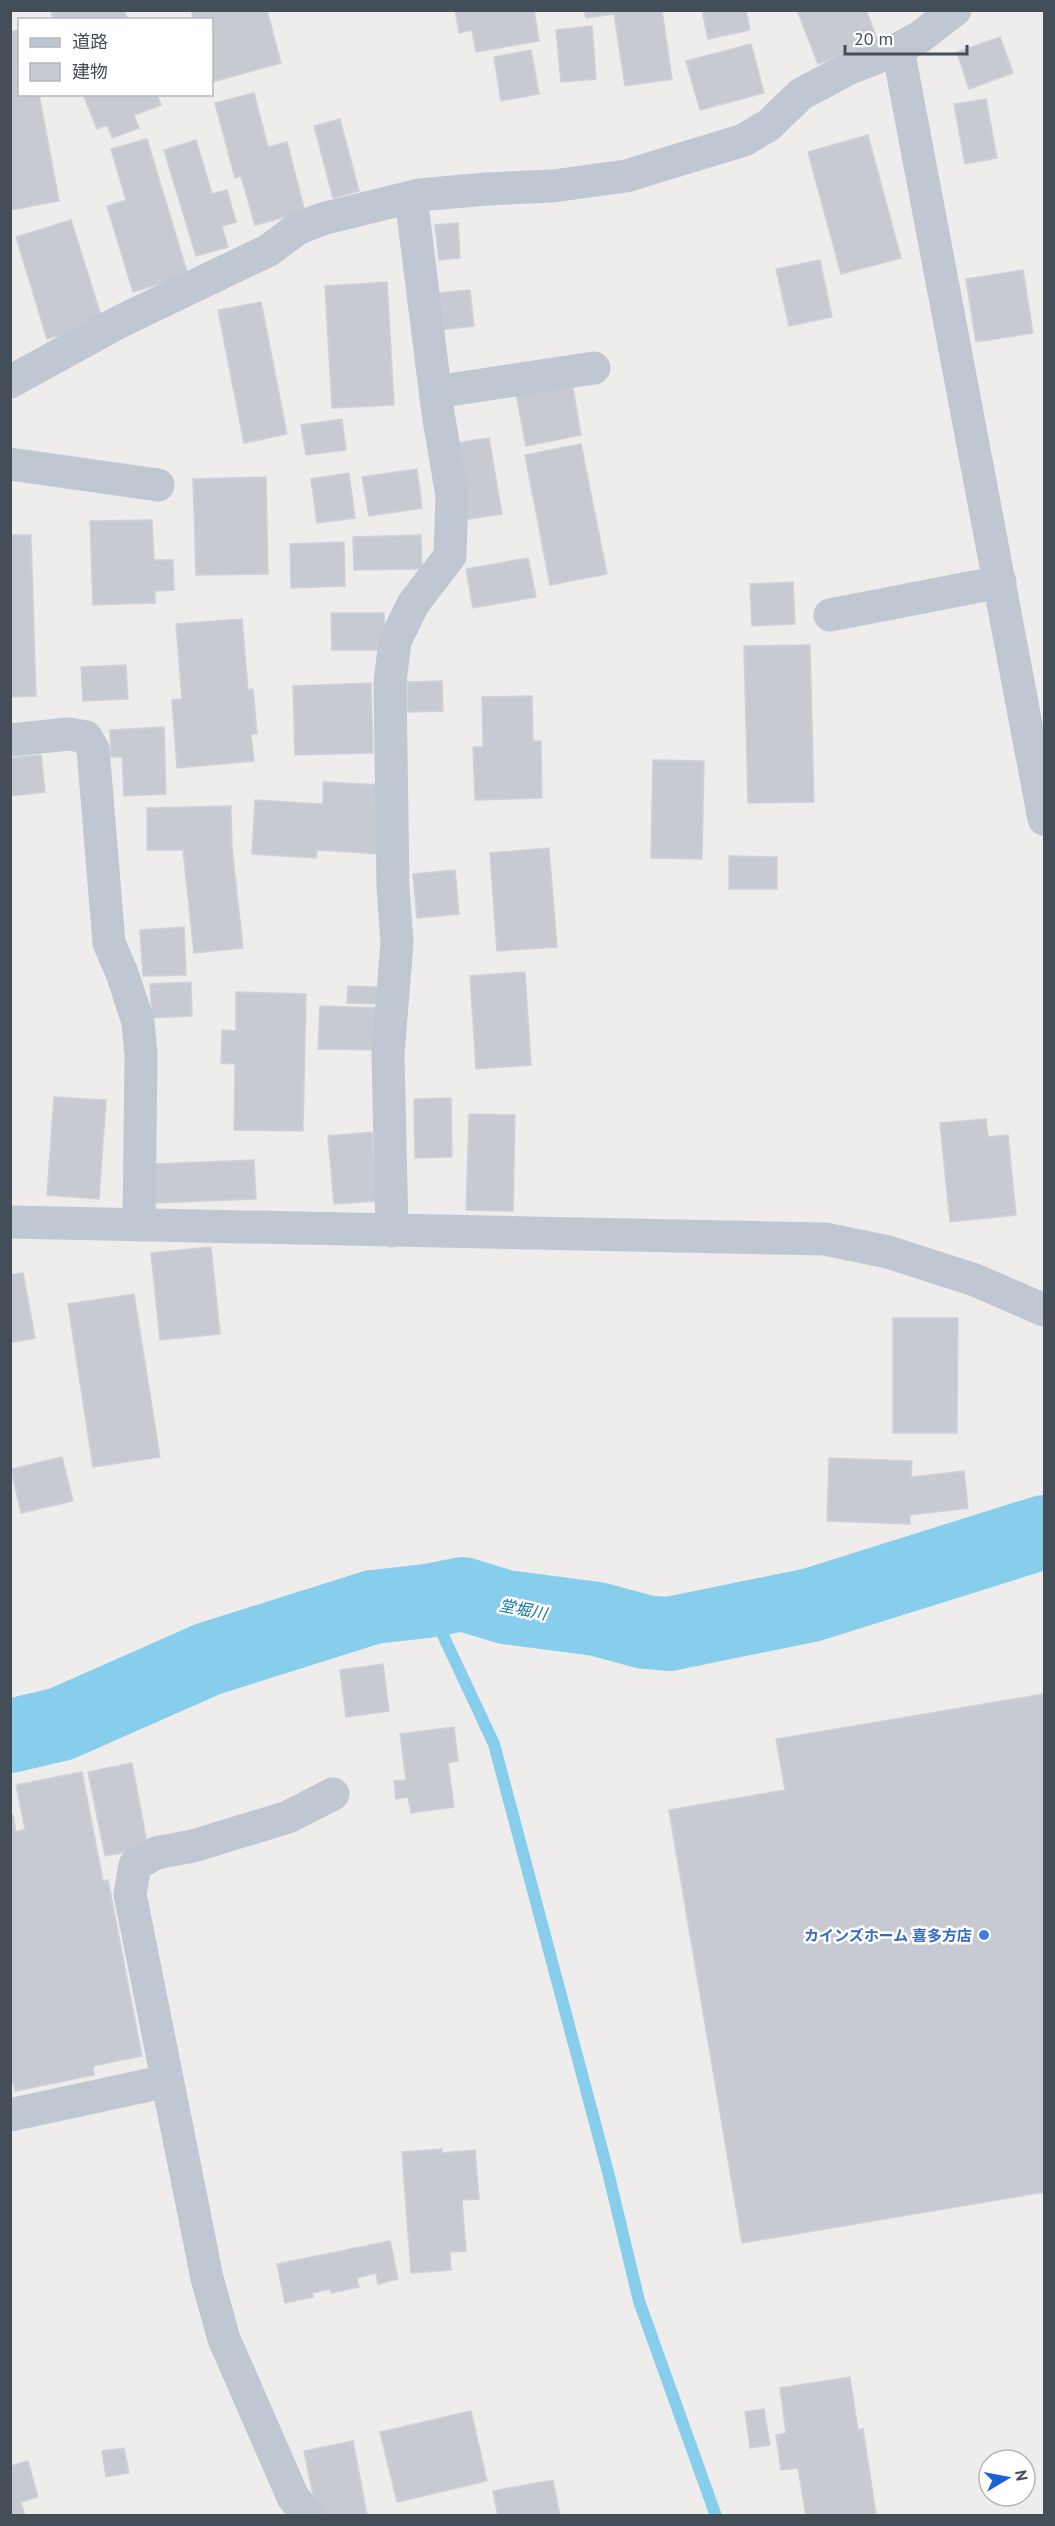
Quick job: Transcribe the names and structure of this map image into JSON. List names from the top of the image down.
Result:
{
  "water": ["堂堀川"],
  "places": ["カインズホーム 喜多方店"],
  "legend": ["道路", "建物"],
  "scale_bar": "20 m",
  "north": "right"
}
